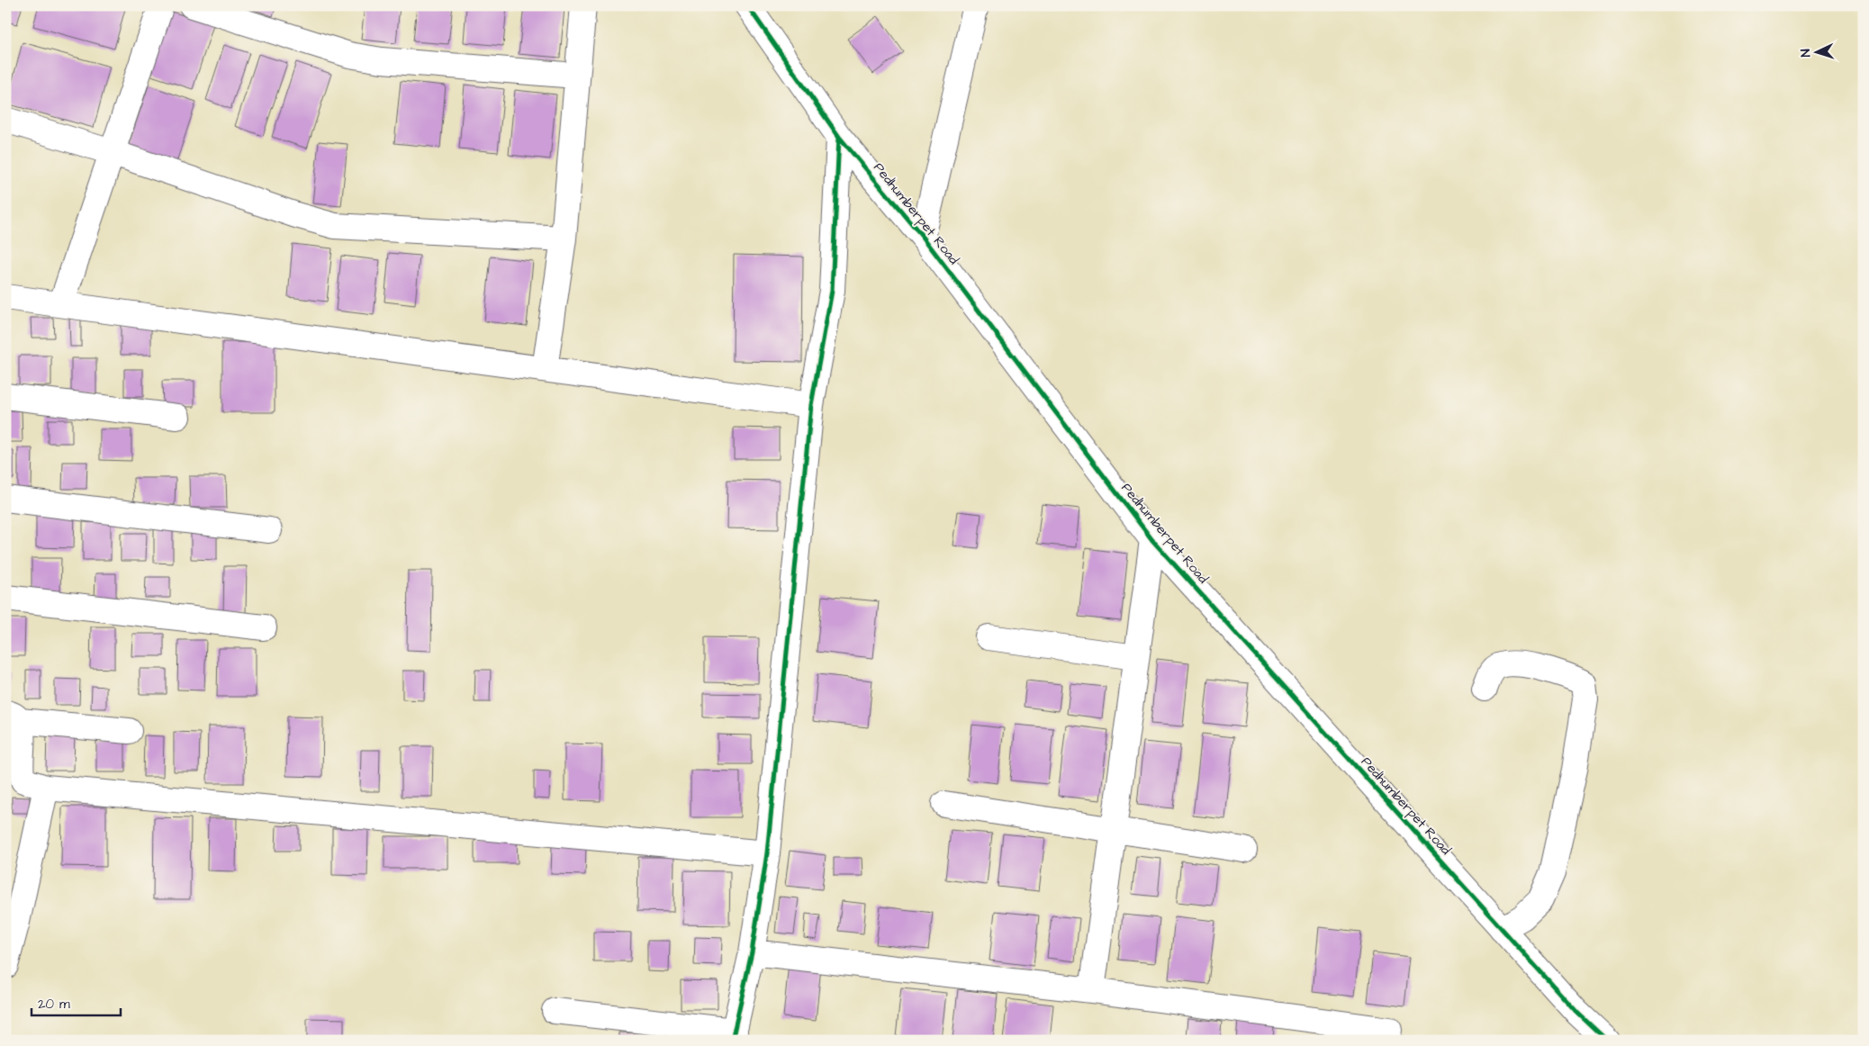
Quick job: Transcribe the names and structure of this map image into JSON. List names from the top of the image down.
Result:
{
  "streets": {
    "street": ["Pedhumberpet Road"]
  },
  "scale_bar": "20 m",
  "north": "left"
}
